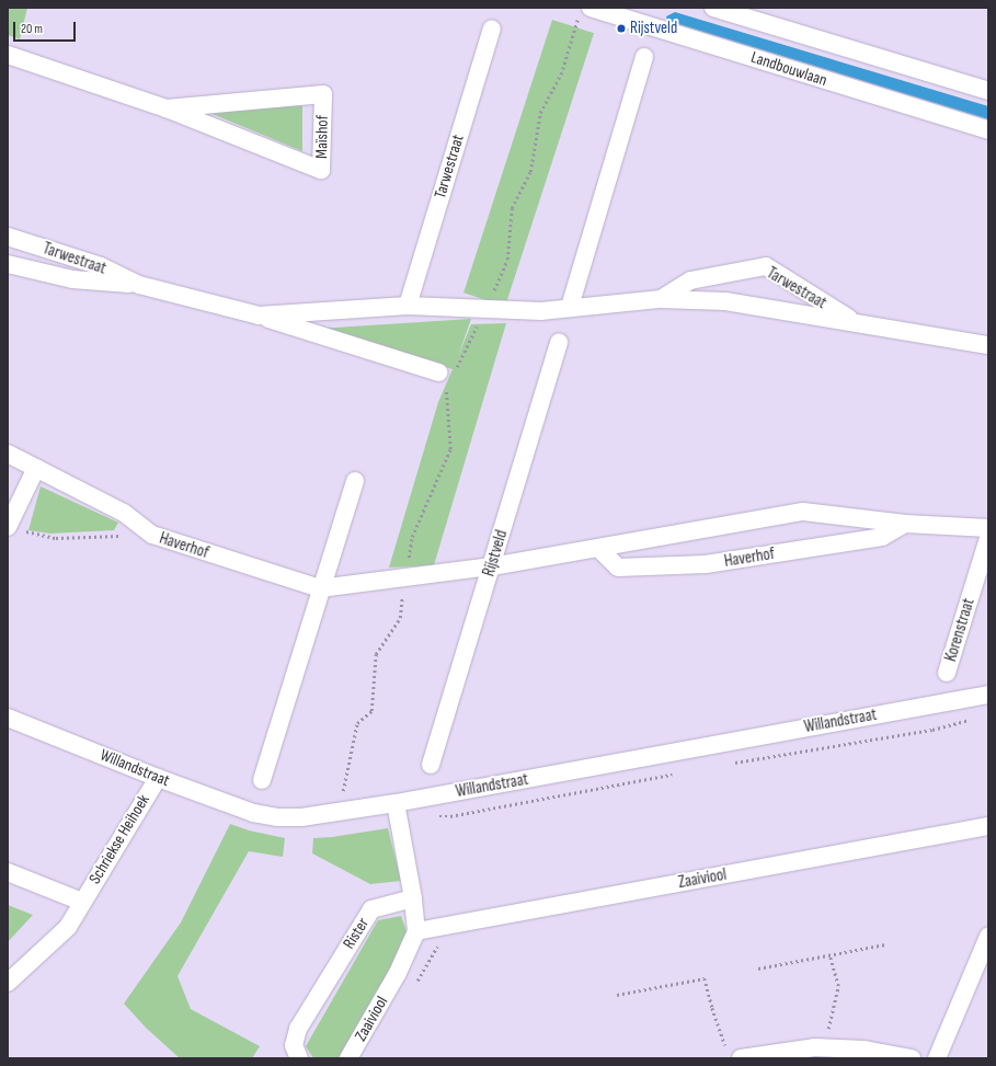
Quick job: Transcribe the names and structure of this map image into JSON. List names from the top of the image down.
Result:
{
  "streets": {
    "street": [
      "Landbouwlaan",
      "Maïshof",
      "Tarwestraat",
      "Haverhof",
      "Rijstveld",
      "Korenstraat",
      "Willandstraat",
      "Schriekse Heihoek",
      "Zaaiviool",
      "Rister"
    ]
  },
  "crossings": [
    ["Haverhof", "Rijstveld"],
    ["Willandstraat", "Schriekse Heihoek"],
    ["Zaaiviool", "Rister"]
  ],
  "places": ["Rijstveld"],
  "scale_bar": "20 m"
}
